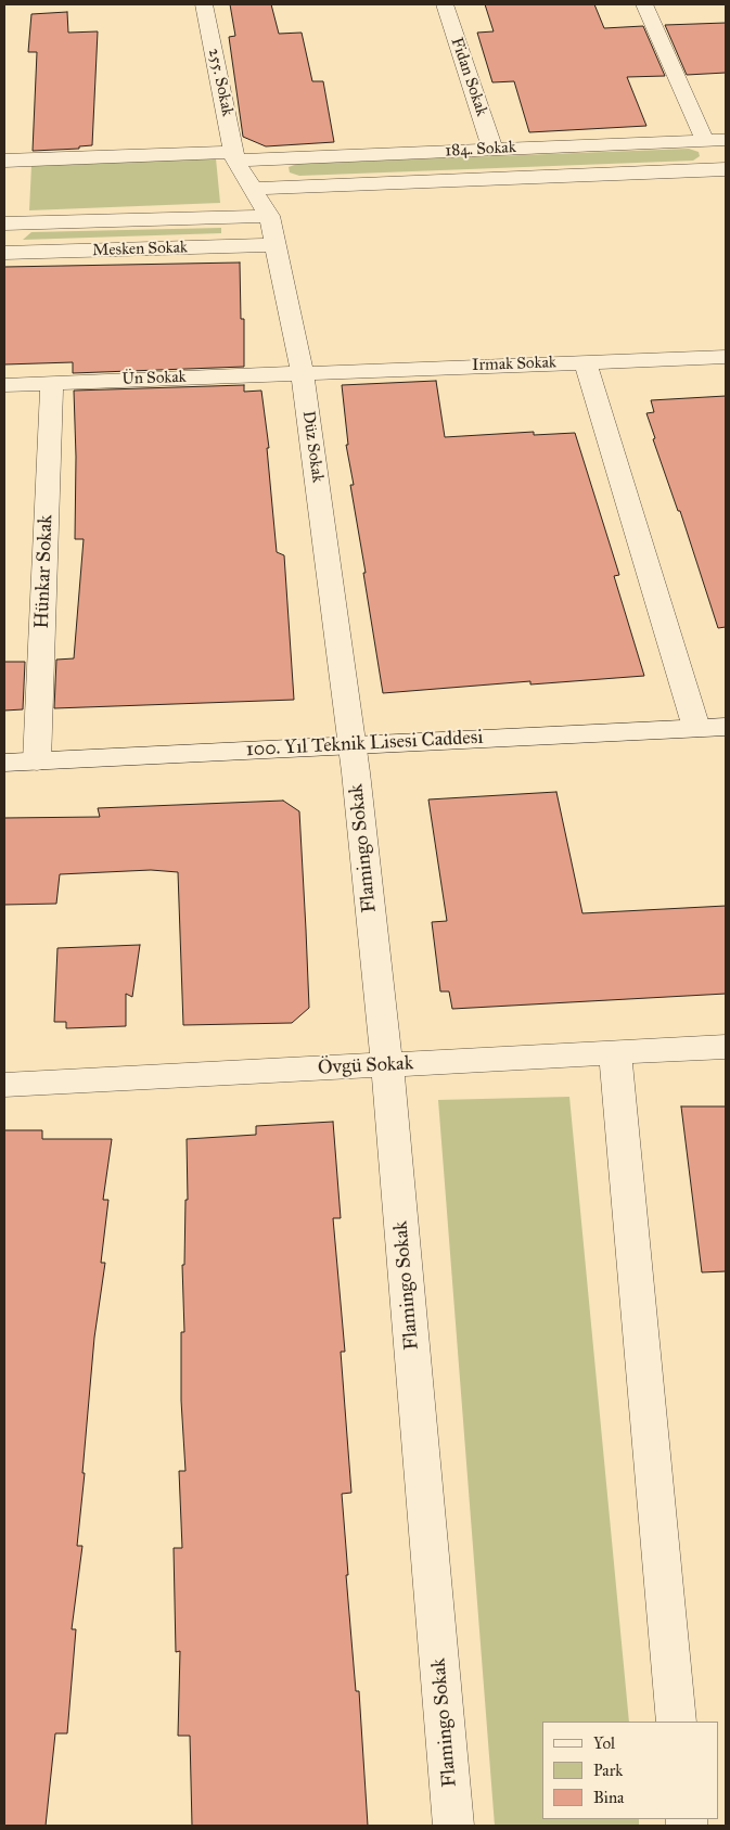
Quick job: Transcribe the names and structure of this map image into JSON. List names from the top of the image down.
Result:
{
  "streets": {
    "street": [
      "Fidan Sokak",
      "255. Sokak",
      "184. Sokak",
      "Mesken Sokak",
      "Irmak Sokak",
      "Ün Sokak",
      "Düz Sokak",
      "Hünkar Sokak",
      "100. Yıl Teknik Lisesi Caddesi",
      "Flamingo Sokak",
      "Övgü Sokak"
    ]
  },
  "crossings": [
    ["Fidan Sokak", "184. Sokak"],
    ["255. Sokak", "184. Sokak"],
    ["255. Sokak", "Düz Sokak"],
    ["184. Sokak", "Düz Sokak"],
    ["Mesken Sokak", "Düz Sokak"],
    ["Irmak Sokak", "Ün Sokak"],
    ["Irmak Sokak", "Düz Sokak"],
    ["Ün Sokak", "Düz Sokak"],
    ["Ün Sokak", "Hünkar Sokak"],
    ["Düz Sokak", "100. Yıl Teknik Lisesi Caddesi"],
    ["Düz Sokak", "Flamingo Sokak"],
    ["Hünkar Sokak", "100. Yıl Teknik Lisesi Caddesi"],
    ["100. Yıl Teknik Lisesi Caddesi", "Flamingo Sokak"],
    ["Flamingo Sokak", "Övgü Sokak"]
  ],
  "legend": ["Yol", "Park", "Bina"]
}
